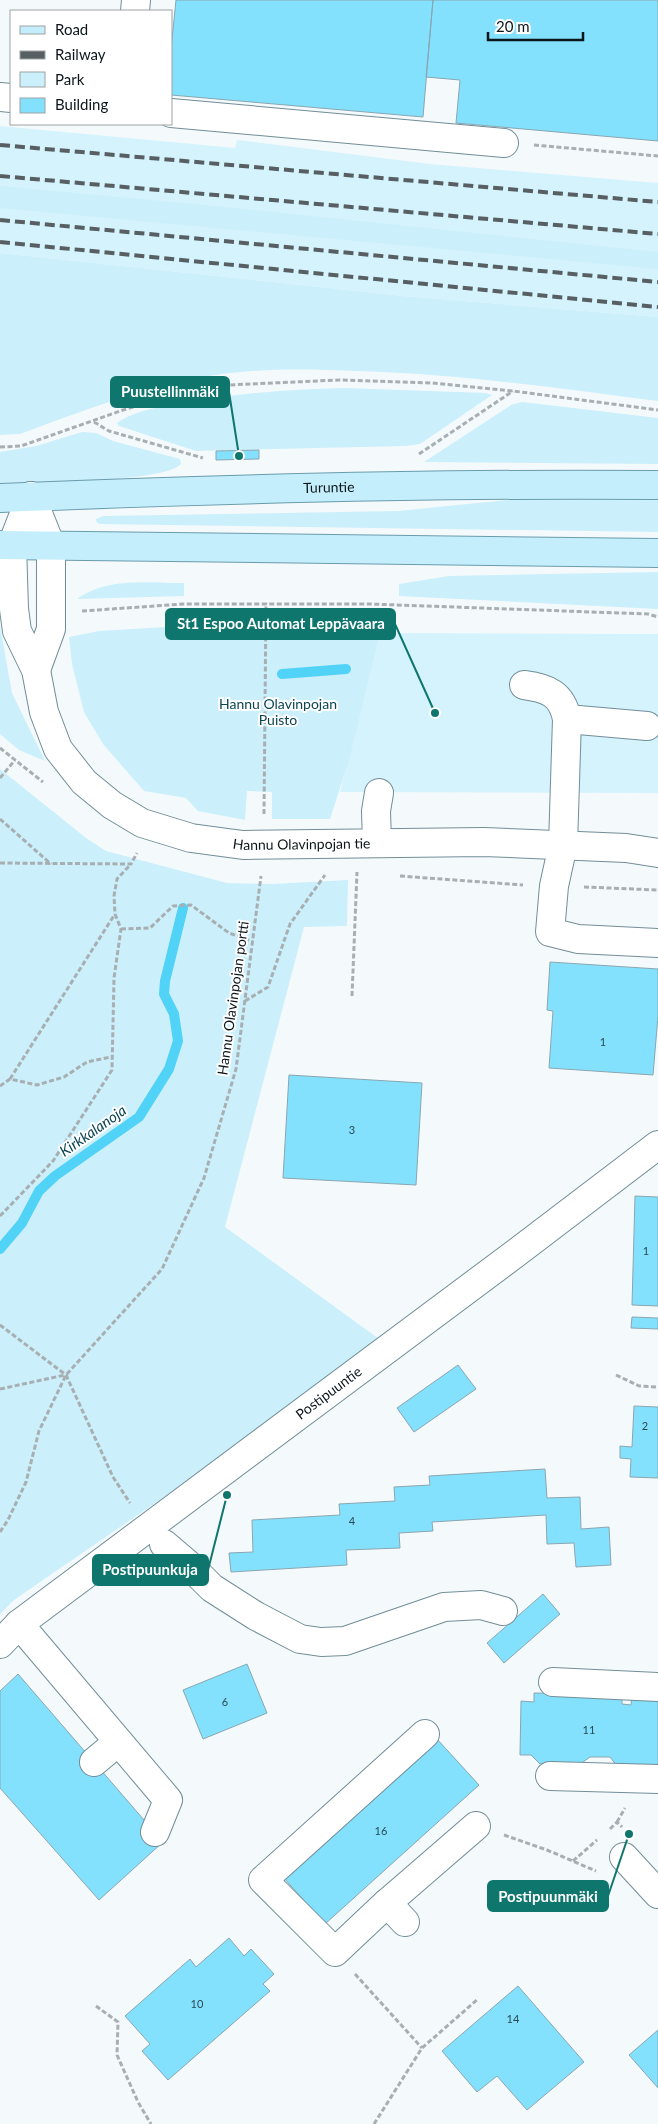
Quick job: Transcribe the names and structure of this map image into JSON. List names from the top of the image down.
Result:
{
  "streets": {
    "main road": ["Turuntie"],
    "street": ["Hannu Olavinpojan tie", "Postipuuntie"],
    "path": ["Hannu Olavinpojan portti"]
  },
  "crossings": [
    ["Turuntie", "Hannu Olavinpojan tie"]
  ],
  "water": ["Kirkkalanoja"],
  "parks": ["Hannu Olavinpojan Puisto"],
  "places": [
    "Puustellinmäki",
    "St1 Espoo Automat Leppävaara",
    "Postipuunkuja",
    "Postipuunmäki"
  ],
  "house_numbers": [
    "1",
    "3",
    "1",
    "2",
    "4",
    "6",
    "11",
    "16",
    "10",
    "14"
  ],
  "legend": [
    "Road",
    "Railway",
    "Park",
    "Building"
  ],
  "scale_bar": "20 m"
}
